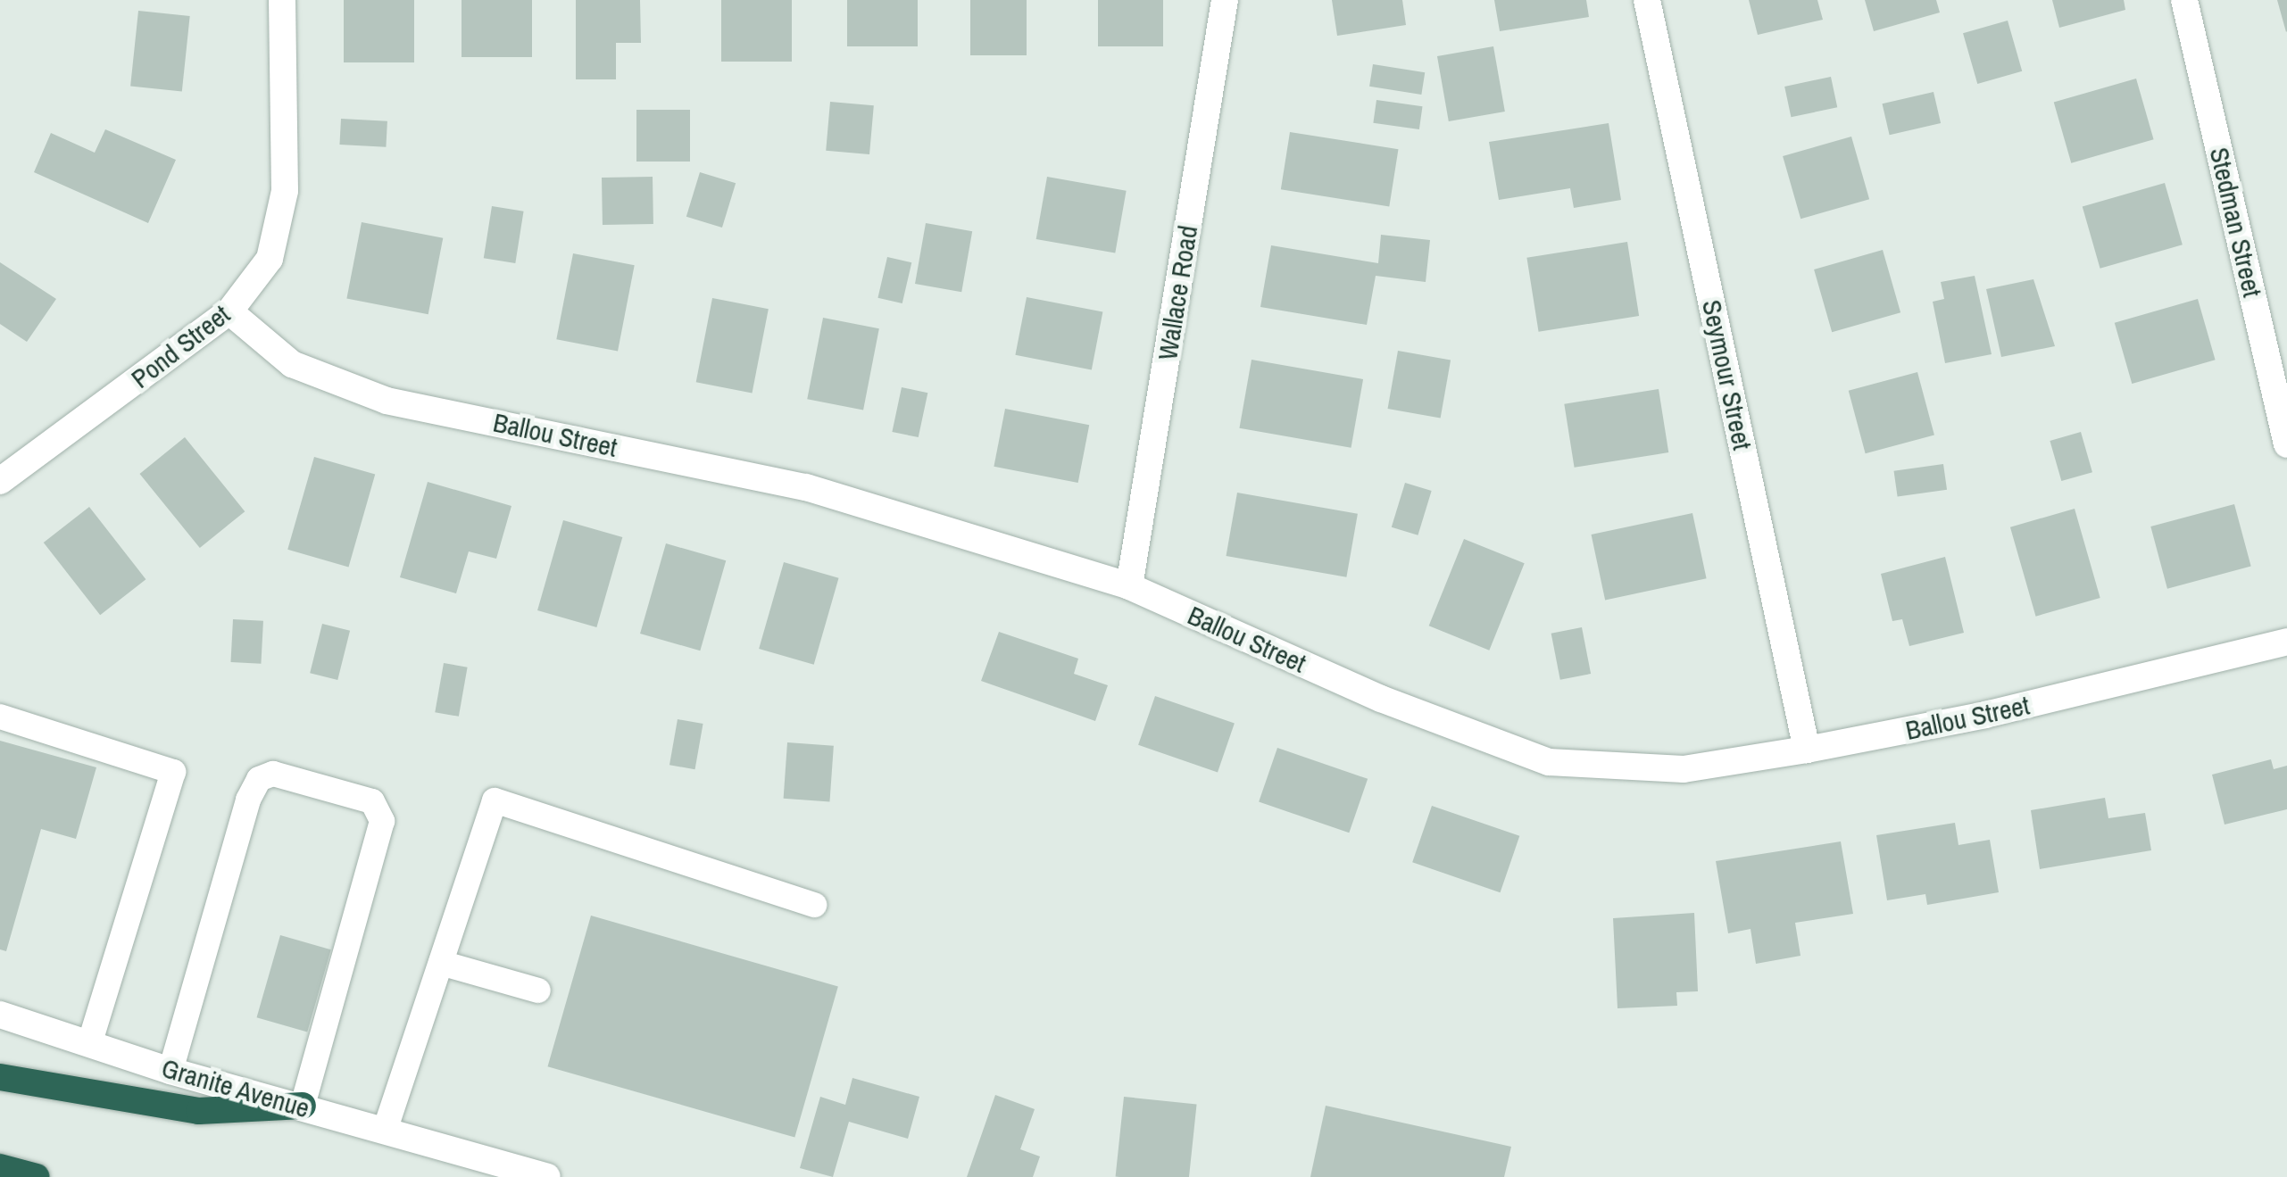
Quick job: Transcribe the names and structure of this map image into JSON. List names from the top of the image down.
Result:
{
  "streets": {
    "street": [
      "Stedman Street",
      "Wallace Road",
      "Pond Street",
      "Seymour Street",
      "Ballou Street",
      "Granite Avenue"
    ]
  },
  "crossings": [
    ["Wallace Road", "Ballou Street"],
    ["Pond Street", "Ballou Street"],
    ["Seymour Street", "Ballou Street"]
  ]
}
